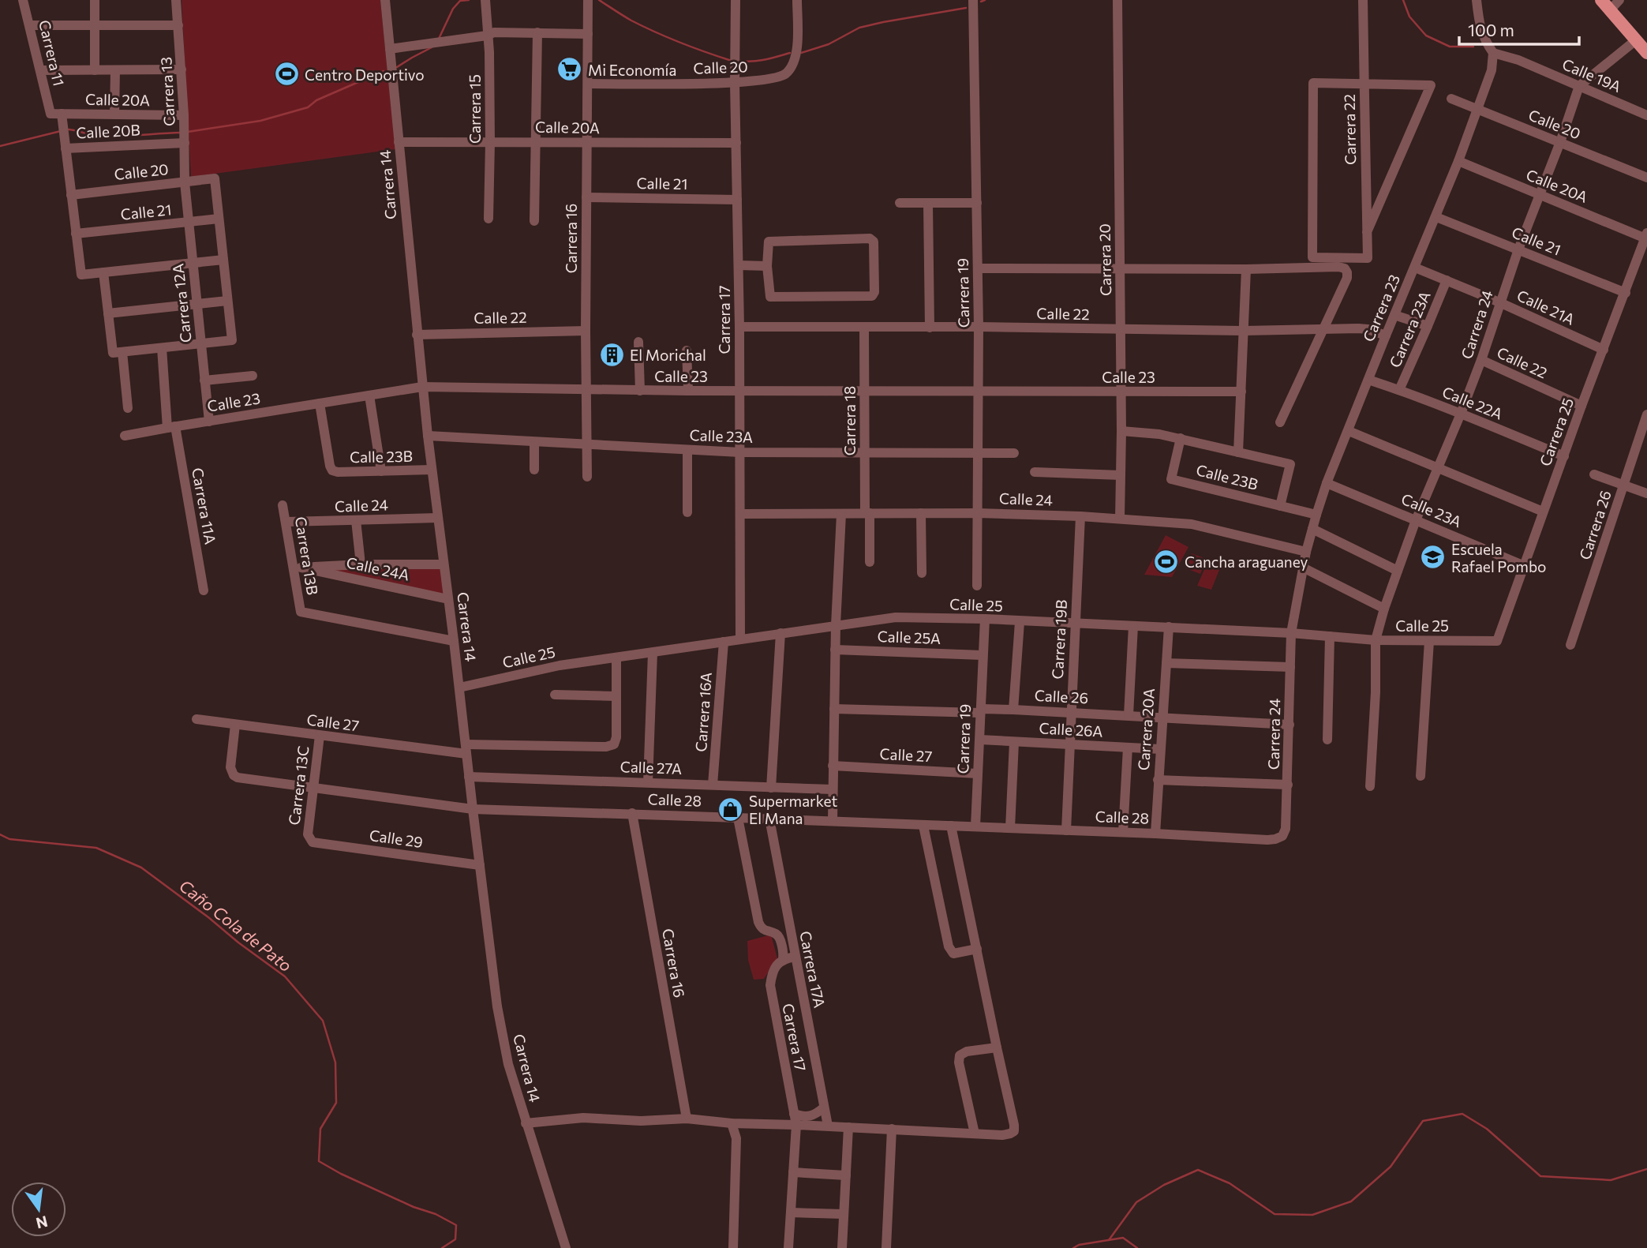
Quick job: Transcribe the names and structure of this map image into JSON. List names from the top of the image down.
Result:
{
  "streets": {
    "street": [
      "Carrera 11",
      "Calle 20",
      "Calle 19A",
      "Carrera 13",
      "Calle 20A",
      "Carrera 15",
      "Carrera 22",
      "Calle 20B",
      "Calle 21",
      "Carrera 14",
      "Carrera 16",
      "Carrera 20",
      "Carrera 19",
      "Carrera 12A",
      "Calle 21A",
      "Carrera 23",
      "Calle 22",
      "Carrera 17",
      "Carrera 24",
      "Carrera 23A",
      "Calle 23",
      "Calle 22A",
      "Carrera 18",
      "Carrera 25",
      "Calle 23A",
      "Calle 23B",
      "Calle 24",
      "Carrera 11A",
      "Carrera 26",
      "Carrera 13B",
      "Calle 24A",
      "Calle 25",
      "Calle 25A",
      "Carrera 19B",
      "Calle 26",
      "Carrera 16A",
      "Calle 27",
      "Calle 26A",
      "Carrera 20A",
      "Calle 27A",
      "Carrera 13C",
      "Calle 28",
      "Calle 29",
      "Carrera 17A"
    ]
  },
  "crossings": [
    ["Carrera 11", "Calle 20A"],
    ["Calle 20", "Carrera 13"],
    ["Calle 20", "Calle 21"],
    ["Calle 20", "Carrera 16"],
    ["Calle 20", "Carrera 12A"],
    ["Calle 20", "Carrera 23"],
    ["Calle 20", "Carrera 17"],
    ["Calle 20", "Carrera 24"],
    ["Calle 19A", "Carrera 23"],
    ["Calle 19A", "Carrera 24"],
    ["Carrera 13", "Calle 20A"],
    ["Carrera 13", "Calle 20B"],
    ["Carrera 13", "Carrera 12A"],
    ["Calle 20A", "Carrera 15"],
    ["Calle 20A", "Carrera 14"],
    ["Calle 20A", "Carrera 16"],
    ["Calle 20A", "Carrera 23"],
    ["Calle 20A", "Carrera 17"],
    ["Calle 20A", "Carrera 24"],
    ["Calle 20A", "Carrera 25"],
    ["Calle 21", "Carrera 16"],
    ["Calle 21", "Carrera 12A"],
    ["Calle 21", "Carrera 23"],
    ["Calle 21", "Carrera 17"],
    ["Calle 21", "Carrera 24"],
    ["Calle 21", "Carrera 25"],
    ["Carrera 14", "Calle 22"],
    ["Carrera 14", "Calle 23"],
    ["Carrera 14", "Calle 23A"],
    ["Carrera 14", "Calle 23B"],
    ["Carrera 14", "Calle 24"],
    ["Carrera 14", "Carrera 13B"],
    ["Carrera 14", "Calle 24A"],
    ["Carrera 14", "Calle 25"],
    ["Carrera 14", "Calle 27"],
    ["Carrera 14", "Calle 27A"],
    ["Carrera 14", "Calle 28"],
    ["Carrera 14", "Calle 29"],
    ["Carrera 16", "Calle 22"],
    ["Carrera 16", "Calle 23"],
    ["Carrera 16", "Calle 23A"],
    ["Carrera 16", "Calle 28"],
    ["Carrera 20", "Calle 22"],
    ["Carrera 20", "Calle 23"],
    ["Carrera 20", "Calle 24"],
    ["Carrera 19", "Calle 22"],
    ["Carrera 19", "Calle 23"],
    ["Carrera 19", "Calle 23A"],
    ["Carrera 19", "Calle 24"],
    ["Carrera 19", "Calle 25"],
    ["Carrera 19", "Calle 25A"],
    ["Carrera 19", "Calle 26"],
    ["Carrera 19", "Calle 27"],
    ["Carrera 19", "Calle 26A"],
    ["Carrera 19", "Calle 28"],
    ["Carrera 12A", "Calle 23"],
    ["Calle 21A", "Carrera 23"],
    ["Calle 21A", "Carrera 24"],
    ["Calle 21A", "Carrera 23A"],
    ["Calle 21A", "Carrera 25"],
    ["Carrera 23", "Calle 22"],
    ["Carrera 23", "Carrera 24"],
    ["Carrera 23", "Calle 22A"],
    ["Carrera 23", "Calle 23A"],
    ["Carrera 23", "Calle 23B"],
    ["Carrera 23", "Calle 24"],
    ["Carrera 23", "Calle 25"],
    ["Calle 22", "Carrera 17"],
    ["Calle 22", "Carrera 24"],
    ["Calle 22", "Carrera 18"],
    ["Calle 22", "Carrera 25"],
    ["Carrera 17", "Calle 23"],
    ["Carrera 17", "Calle 23A"],
    ["Carrera 17", "Calle 24"],
    ["Carrera 17", "Calle 25"],
    ["Carrera 24", "Calle 22A"],
    ["Carrera 24", "Calle 23A"],
    ["Carrera 24", "Calle 25"],
    ["Carrera 24", "Calle 26"],
    ["Carrera 24", "Calle 28"],
    ["Carrera 23A", "Calle 22A"],
    ["Calle 23", "Carrera 18"],
    ["Calle 23", "Calle 23B"],
    ["Calle 23", "Carrera 11A"],
    ["Calle 22A", "Carrera 25"],
    ["Carrera 18", "Calle 23A"],
    ["Carrera 18", "Calle 24"],
    ["Carrera 25", "Calle 23A"],
    ["Carrera 25", "Calle 25"],
    ["Calle 24", "Carrera 13B"],
    ["Calle 24", "Carrera 19B"],
    ["Carrera 13B", "Calle 24A"],
    ["Calle 25", "Carrera 19B"],
    ["Calle 25", "Carrera 16A"],
    ["Calle 25", "Carrera 20A"],
    ["Carrera 19B", "Calle 26"],
    ["Carrera 19B", "Calle 26A"],
    ["Carrera 19B", "Calle 28"],
    ["Calle 26", "Carrera 20A"],
    ["Carrera 16A", "Calle 27A"],
    ["Calle 27", "Carrera 13C"],
    ["Calle 27", "Calle 28"],
    ["Calle 26A", "Carrera 20A"],
    ["Carrera 20A", "Calle 28"],
    ["Carrera 13C", "Calle 28"],
    ["Carrera 13C", "Calle 29"],
    ["Calle 28", "Carrera 17A"]
  ],
  "water": ["Caño Cola de Pato"],
  "places": {
    "supermarket": ["Mi Economía"],
    "sports": ["Centro Deportivo", "Cancha araguaney"],
    "building": ["El Morichal"],
    "school or university": ["Escuela Rafael Pombo"],
    "shop": ["Supermarket El Mana"]
  },
  "scale_bar": "100 m",
  "north": "bottom"
}
